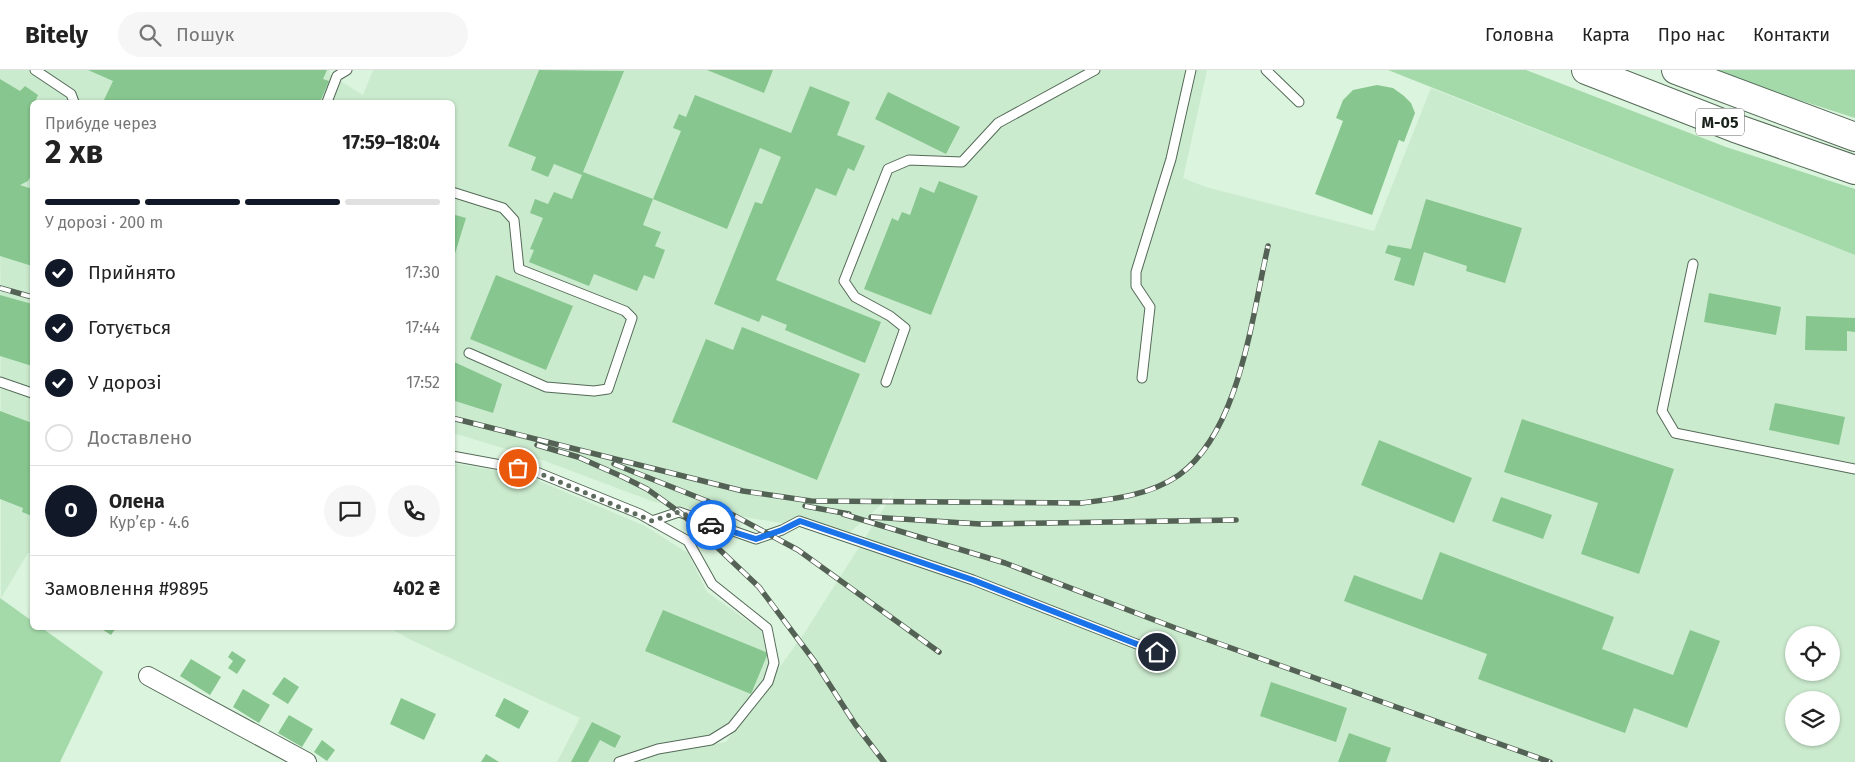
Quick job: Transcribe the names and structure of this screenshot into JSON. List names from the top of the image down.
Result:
{
  "streets": {
    "main road": ["М-05"]
  },
  "page": {
    "header": "Bitely",
    "search": "Пошук",
    "nav": [
      "Головна",
      "Карта",
      "Про нас",
      "Контакти"
    ],
    "heading": ["2 хв", "Прибуде через", "17:59–18:04"],
    "panel": [
      "Олена",
      "Кур’єр · 4.6",
      "Замовлення #9895",
      "402 ₴"
    ],
    "bar": "У дорозі · 200 m",
    "list": [
      ["Прийнято", "17:30"],
      ["Готується", "17:44"],
      ["У дорозі", "17:52"],
      "Доставлено"
    ],
    "round": "О"
  }
}
